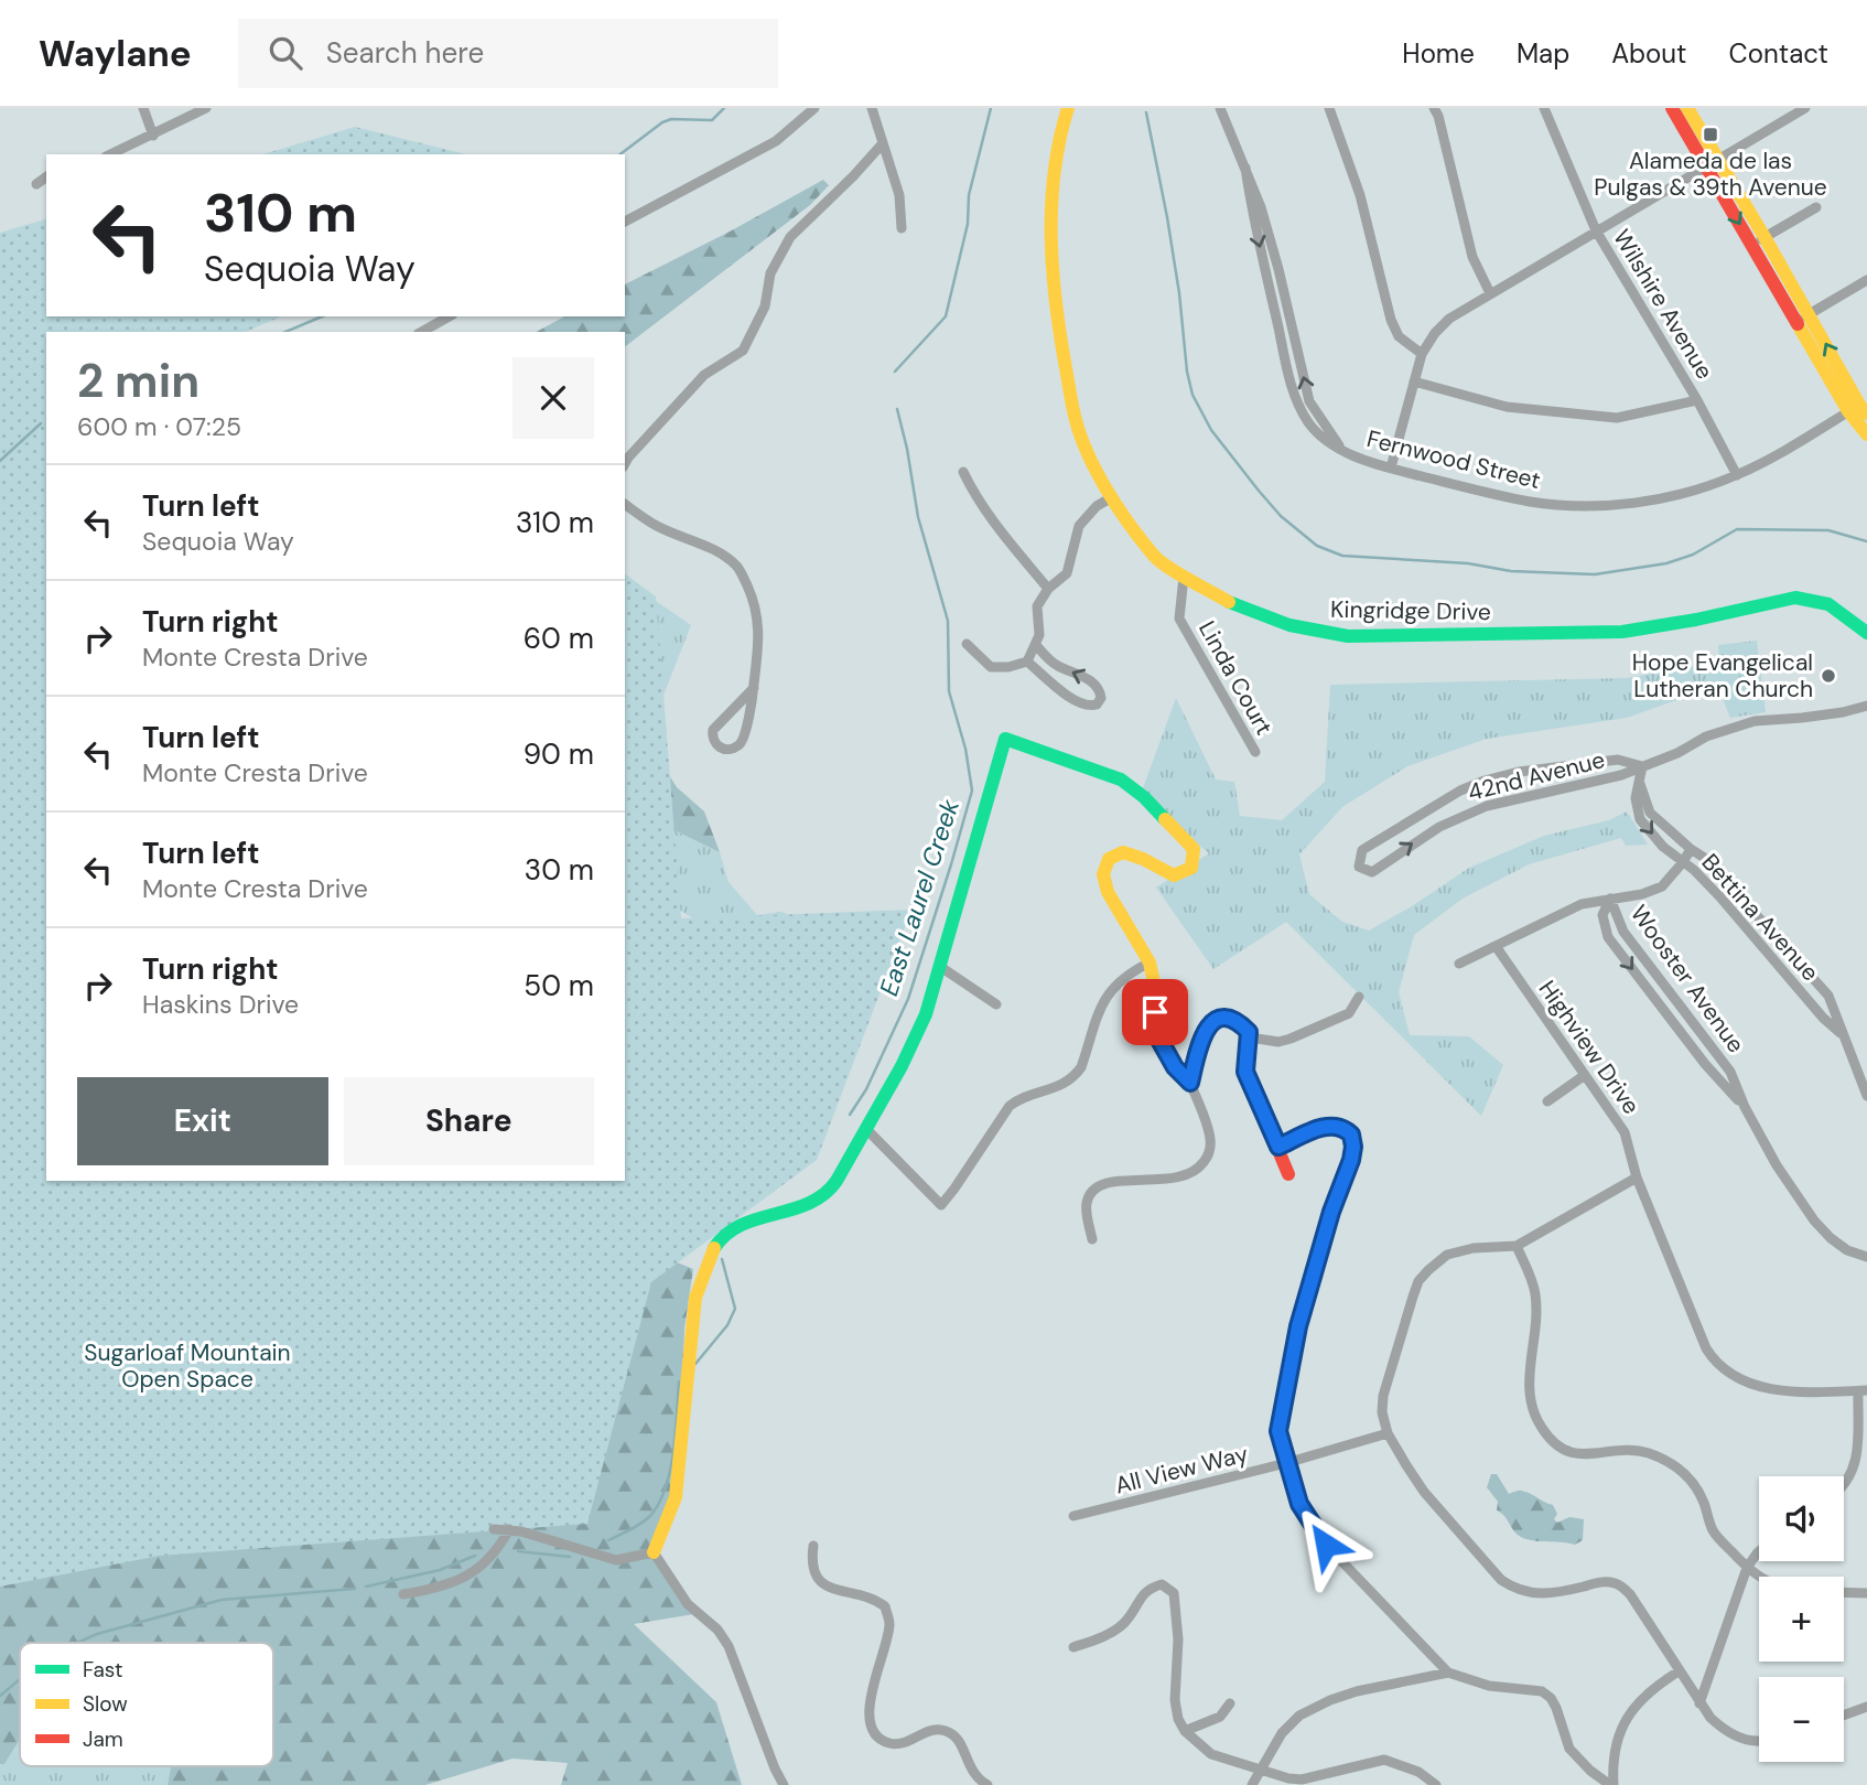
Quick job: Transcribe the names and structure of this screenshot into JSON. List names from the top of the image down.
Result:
{
  "streets": {
    "street": [
      "Wilshire Avenue",
      "Fernwood Street",
      "Kingridge Drive",
      "Linda Court",
      "42nd Avenue",
      "Bettina Avenue",
      "Wooster Avenue",
      "Highview Drive",
      "All View Way"
    ]
  },
  "crossings": [
    ["Wilshire Avenue", "Fernwood Street"],
    ["Kingridge Drive", "Linda Court"],
    ["42nd Avenue", "Bettina Avenue"]
  ],
  "water": ["East Laurel Creek"],
  "parks": ["Sugarloaf Mountain Open Space"],
  "places": {
    "transit": ["Alameda de las Pulgas & 39th Avenue"],
    "other": ["Hope Evangelical Lutheran Church"]
  },
  "legend": ["Fast", "Slow", "Jam"],
  "page": {
    "header": "Waylane",
    "search": "Search here",
    "nav": [
      "Home",
      "Map",
      "About",
      "Contact"
    ],
    "turn": ["310 m", "Sequoia Way"],
    "heading": ["2 min", "600 m · 07:25"],
    "list": [
      {
        "name": "Turn left",
        "note": "Sequoia Way",
        "value": "310 m"
      },
      {
        "name": "Turn right",
        "note": "Monte Cresta Drive",
        "value": "60 m"
      },
      {
        "name": "Turn left",
        "note": "Monte Cresta Drive",
        "value": "90 m"
      },
      {
        "name": "Turn left",
        "note": "Monte Cresta Drive",
        "value": "30 m"
      },
      {
        "name": "Turn right",
        "note": "Haskins Drive",
        "value": "50 m"
      }
    ],
    "buttons": ["Exit", "Share"],
    "map_buttons": ["+", "−"]
  }
}
